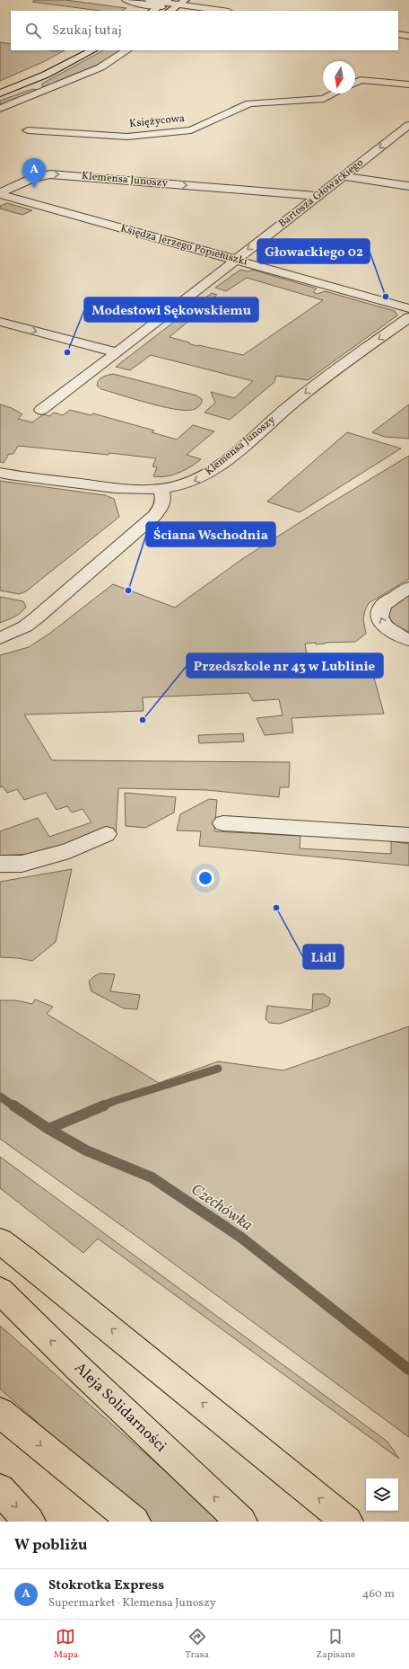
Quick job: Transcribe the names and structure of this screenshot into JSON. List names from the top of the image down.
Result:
{
  "streets": {
    "main road": ["Aleja Solidarności"],
    "street": [
      "Księżycowa",
      "Klemensa Junoszy",
      "Bartosza Głowackiego",
      "Księdza Jerzego Popiełuszki"
    ]
  },
  "crossings": [
    ["Klemensa Junoszy", "Bartosza Głowackiego"],
    ["Klemensa Junoszy", "Księdza Jerzego Popiełuszki"],
    ["Bartosza Głowackiego", "Księdza Jerzego Popiełuszki"]
  ],
  "one_way": ["Bartosza Głowackiego"],
  "water": ["Czechówka"],
  "places": [
    "Głowackiego 02",
    "Modestowi Sękowskiemu",
    "Ściana Wschodnia",
    "Przedszkole nr 43 w Lublinie",
    "Lidl"
  ],
  "north": "bottom",
  "page": {
    "search": "Szukaj tutaj",
    "pins": "A",
    "heading": "W pobliżu",
    "list": [
      {
        "mark": "A",
        "name": "Stokrotka Express",
        "note": "Supermarket · Klemensa Junoszy",
        "value": "460 m"
      }
    ],
    "nav": ["Mapa", "Trasa", "Zapisane"]
  }
}
